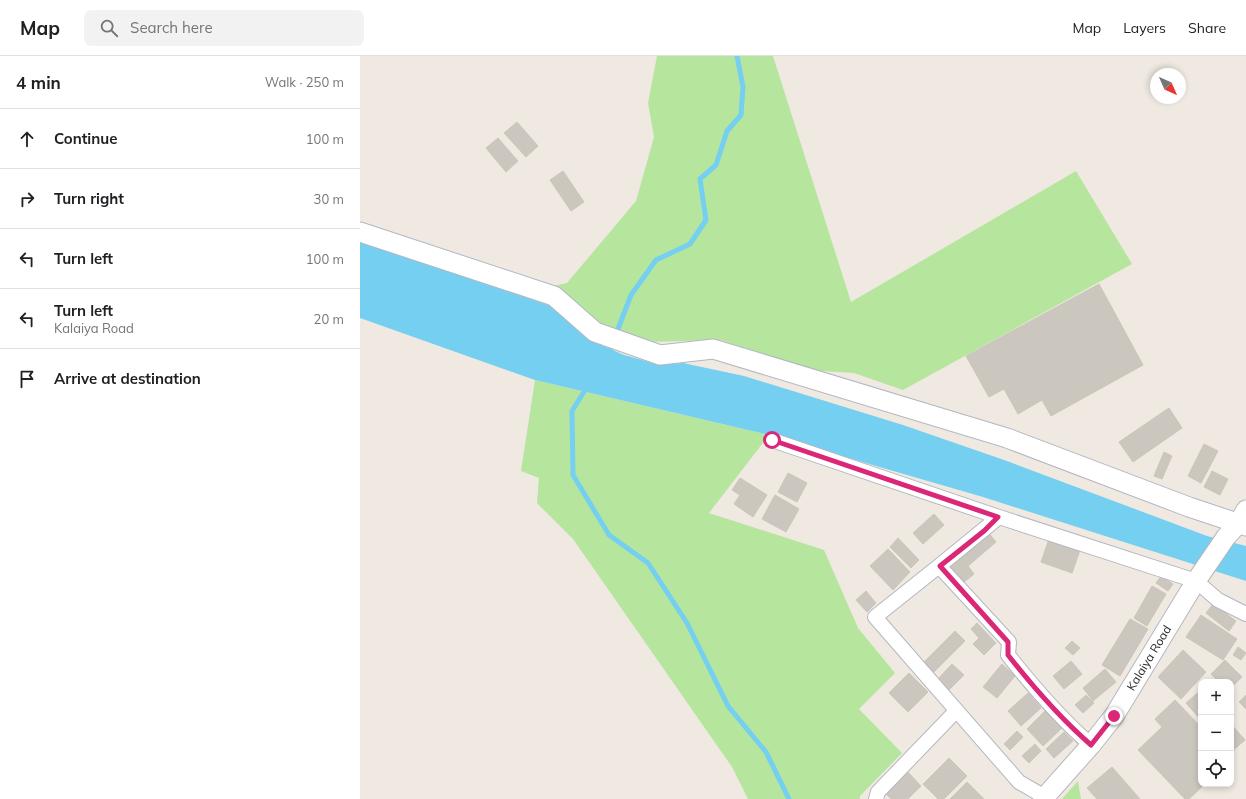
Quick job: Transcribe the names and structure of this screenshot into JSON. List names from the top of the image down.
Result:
{
  "streets": {
    "main road": ["Kalaiya Road"]
  },
  "north": "bottom right",
  "page": {
    "header": "Map",
    "search": "Search here",
    "nav": ["Map", "Layers", "Share"],
    "heading": ["4 min", "Walk · 250 m"],
    "list": [
      ["Continue", "100 m"],
      ["Turn right", "30 m"],
      ["Turn left", "100 m"],
      ["Turn left", "Kalaiya Road", "20 m"],
      "Arrive at destination"
    ],
    "map_buttons": ["+", "−"]
  }
}
